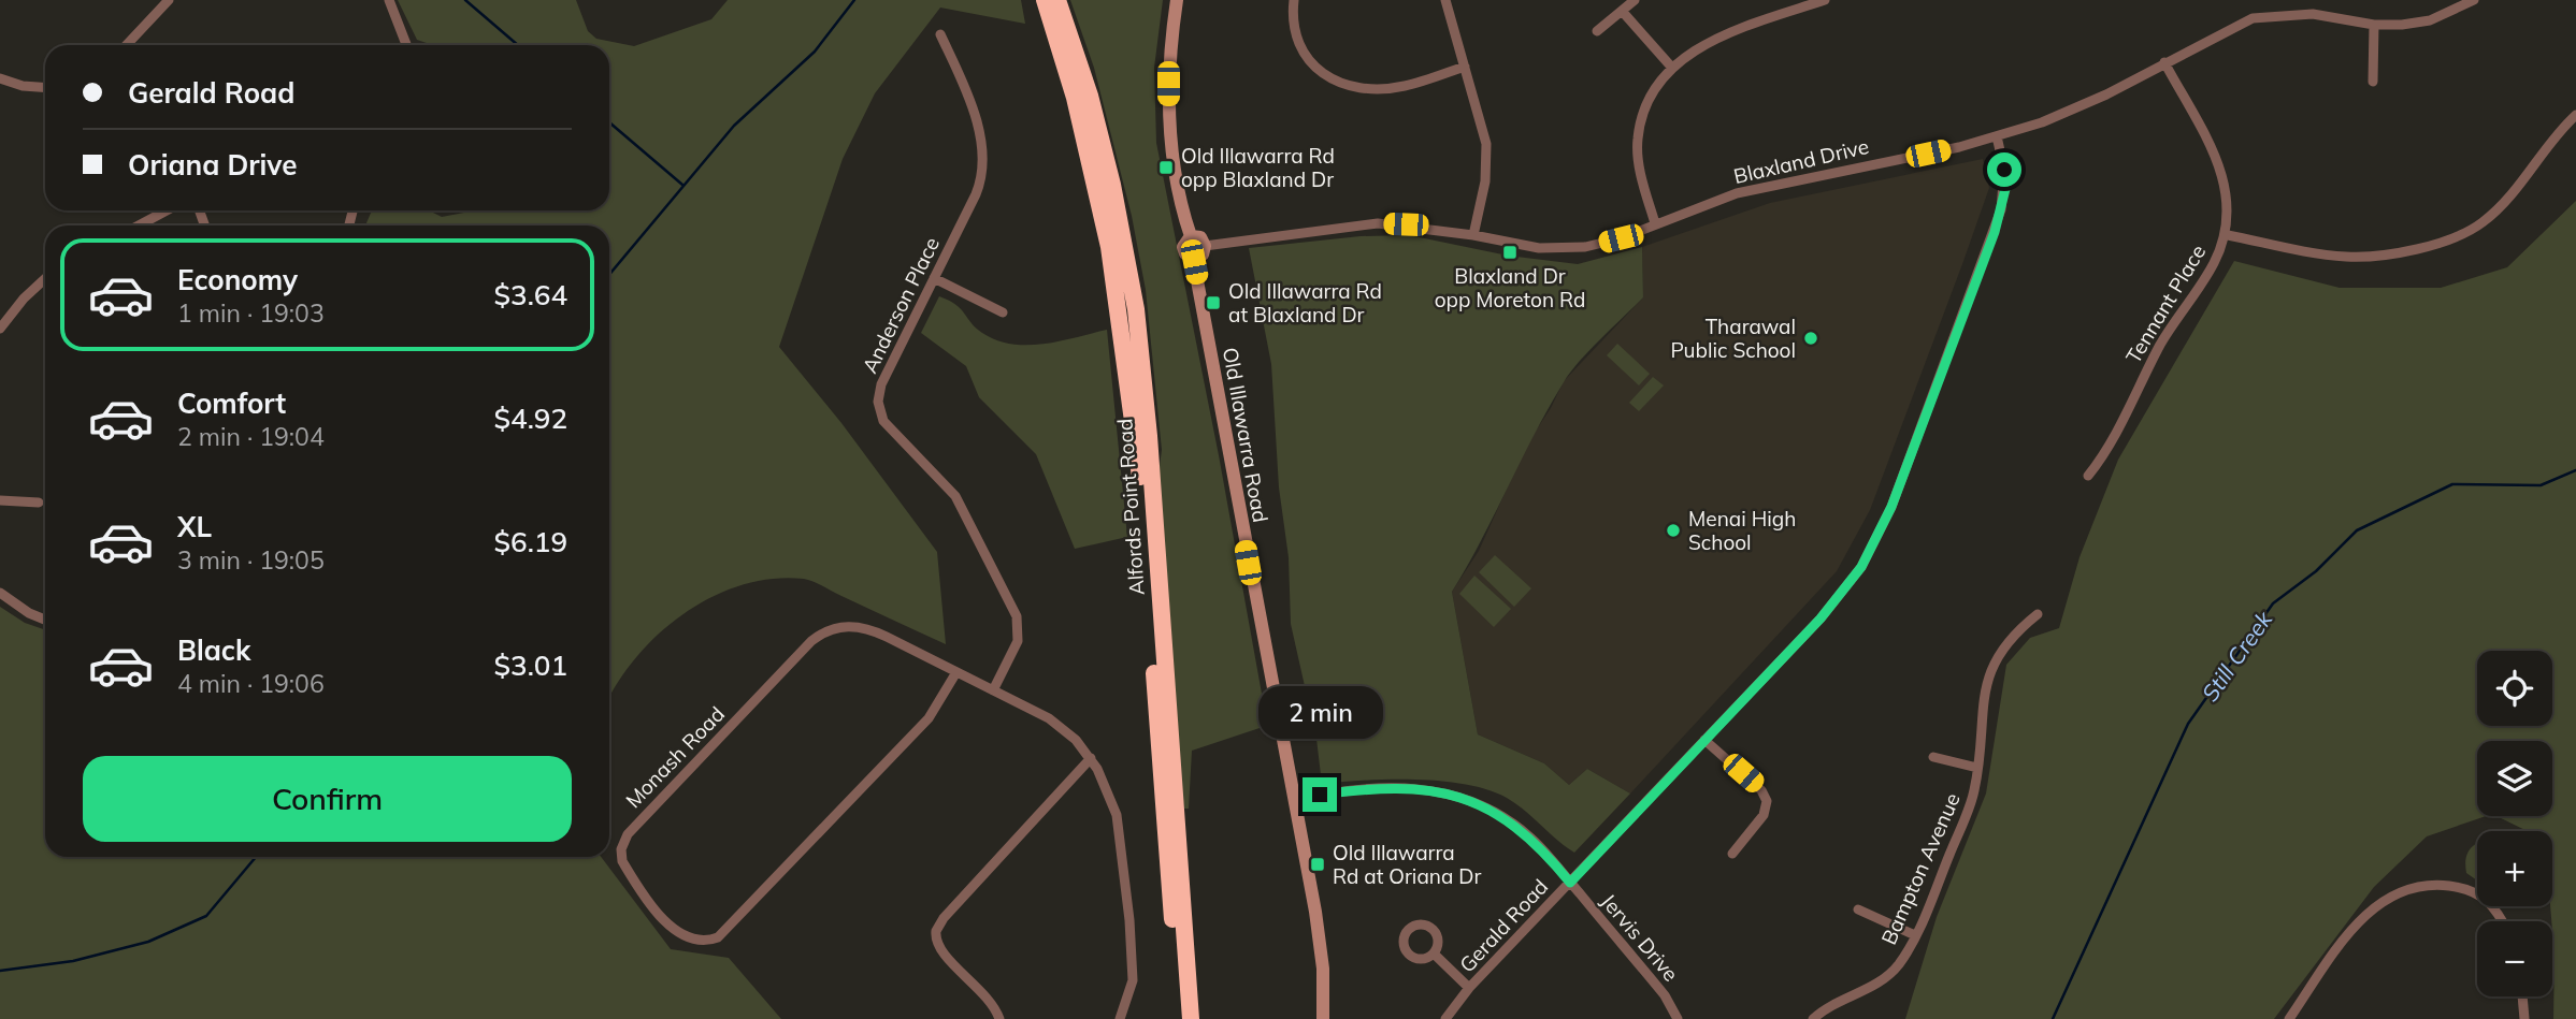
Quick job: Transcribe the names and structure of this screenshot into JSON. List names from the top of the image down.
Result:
{
  "streets": {
    "highway": ["Alfords Point Road"],
    "street": [
      "Blaxland Drive",
      "Tennant Place",
      "Anderson Place",
      "Old Illawarra Road",
      "Monash Road",
      "Bampton Avenue",
      "Gerald Road",
      "Jervis Drive"
    ]
  },
  "crossings": [
    ["Blaxland Drive", "Tennant Place"],
    ["Blaxland Drive", "Old Illawarra Road"],
    ["Blaxland Drive", "Gerald Road"],
    ["Anderson Place", "Monash Road"],
    ["Old Illawarra Road", "Jervis Drive"],
    ["Gerald Road", "Jervis Drive"]
  ],
  "water": ["Still Creek"],
  "places": {
    "transit": [
      "Old Illawarra Rd opp Blaxland Dr",
      "Blaxland Dr opp Moreton Rd",
      "Old Illawarra Rd at Blaxland Dr",
      "Old Illawarra Rd at Oriana Dr"
    ],
    "other": ["Tharawal Public School", "Menai High School"]
  },
  "page": {
    "banner": ["Gerald Road", "Oriana Drive"],
    "list": [
      {
        "name": "Economy",
        "note": "1 min · 19:03",
        "value": "$3.64"
      },
      {
        "name": "Comfort",
        "note": "2 min · 19:04",
        "value": "$4.92"
      },
      {
        "name": "XL",
        "note": "3 min · 19:05",
        "value": "$6.19"
      },
      {
        "name": "Black",
        "note": "4 min · 19:06",
        "value": "$3.01"
      }
    ],
    "map_buttons": ["+", "−"],
    "bubble": "2 min",
    "buttons": "Confirm"
  }
}
